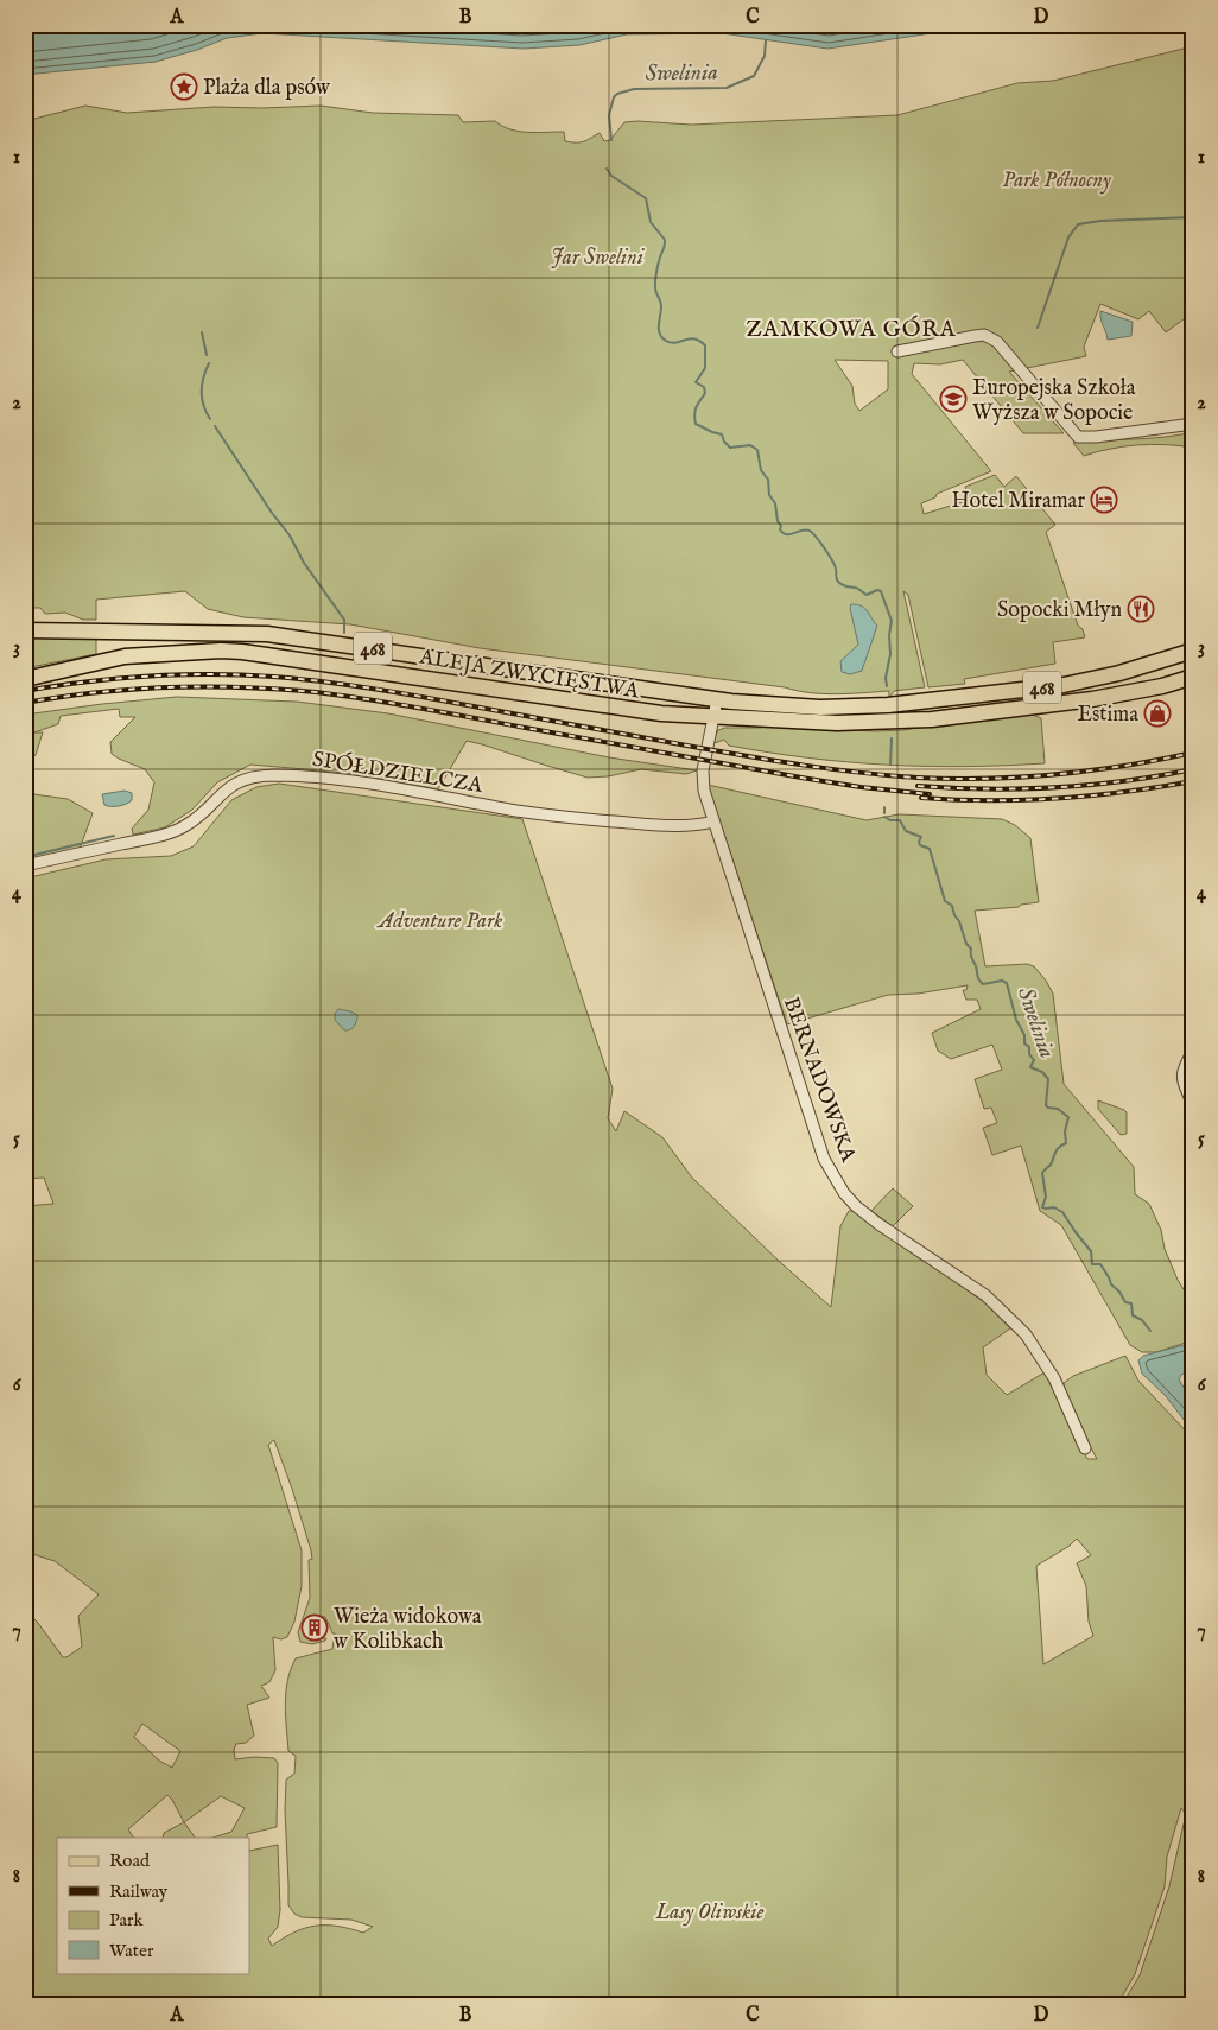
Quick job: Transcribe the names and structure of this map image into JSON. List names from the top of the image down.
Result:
{
  "streets": {
    "main road": ["468", "ALEJA ZWYCIĘSTWA"],
    "street": ["SPÓŁDZIELCZA", "BERNADOWSKA"]
  },
  "crossings": [
    ["ALEJA ZWYCIĘSTWA", "BERNADOWSKA"],
    ["SPÓŁDZIELCZA", "BERNADOWSKA"]
  ],
  "districts": ["ZAMKOWA GÓRA"],
  "water": ["Swelinia"],
  "parks": [
    "Park Północny",
    "Jar Swelini",
    "Adventure Park",
    "Lasy Oliwskie"
  ],
  "places": {
    "place": ["Plaża dla psów"],
    "school or university": ["Europejska Szkoła Wyższa w Sopocie"],
    "hotel": ["Hotel Miramar"],
    "restaurant": ["Sopocki Młyn"],
    "shop": ["Estima"],
    "building": ["Wieża widokowa w Kolibkach"]
  },
  "legend": [
    "Road",
    "Railway",
    "Park",
    "Water"
  ],
  "grid": {
    "columns": [
      "A",
      "B",
      "C",
      "D"
    ],
    "rows": [
      "1",
      "2",
      "3",
      "4",
      "5",
      "6",
      "7",
      "8"
    ]
  }
}
